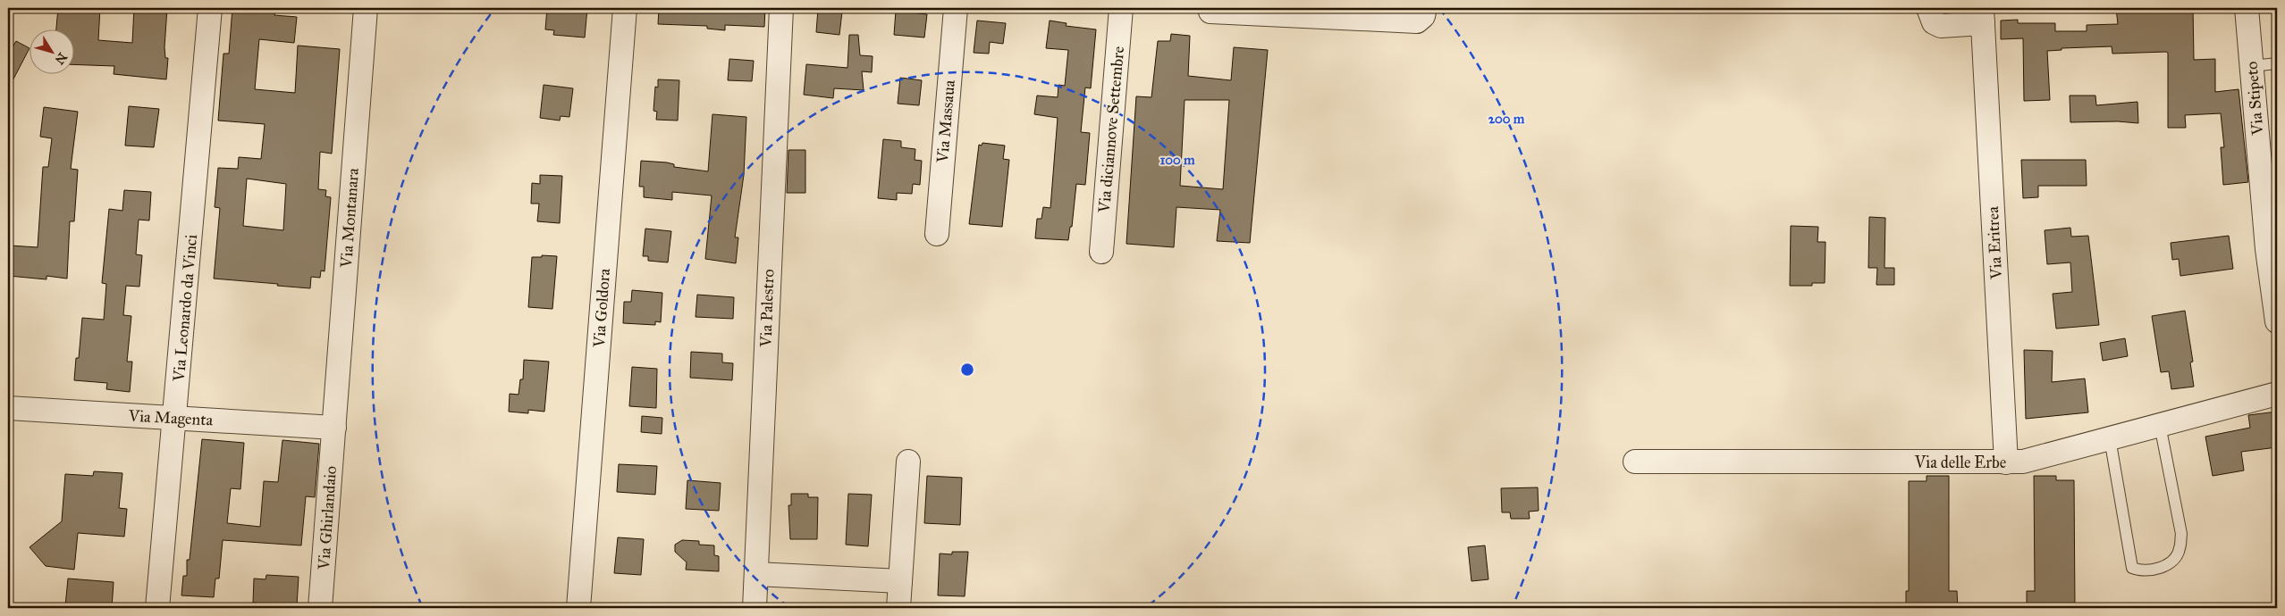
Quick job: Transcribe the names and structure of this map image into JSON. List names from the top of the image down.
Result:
{
  "streets": {
    "street": [
      "Via Stipeto",
      "Via Massaua",
      "Via diciannove Settembre",
      "Via Montanara",
      "Via Eritrea",
      "Via Leonardo da Vinci",
      "Via Goldora",
      "Via Palestro",
      "Via Magenta",
      "Via delle Erbe",
      "Via Ghirlandaio"
    ]
  },
  "crossings": [
    ["Via Montanara", "Via Magenta"],
    ["Via Montanara", "Via Ghirlandaio"],
    ["Via Eritrea", "Via delle Erbe"],
    ["Via Leonardo da Vinci", "Via Magenta"],
    ["Via Magenta", "Via Ghirlandaio"]
  ],
  "north": "bottom right",
  "rings": ["200 m", "100 m"]
}
